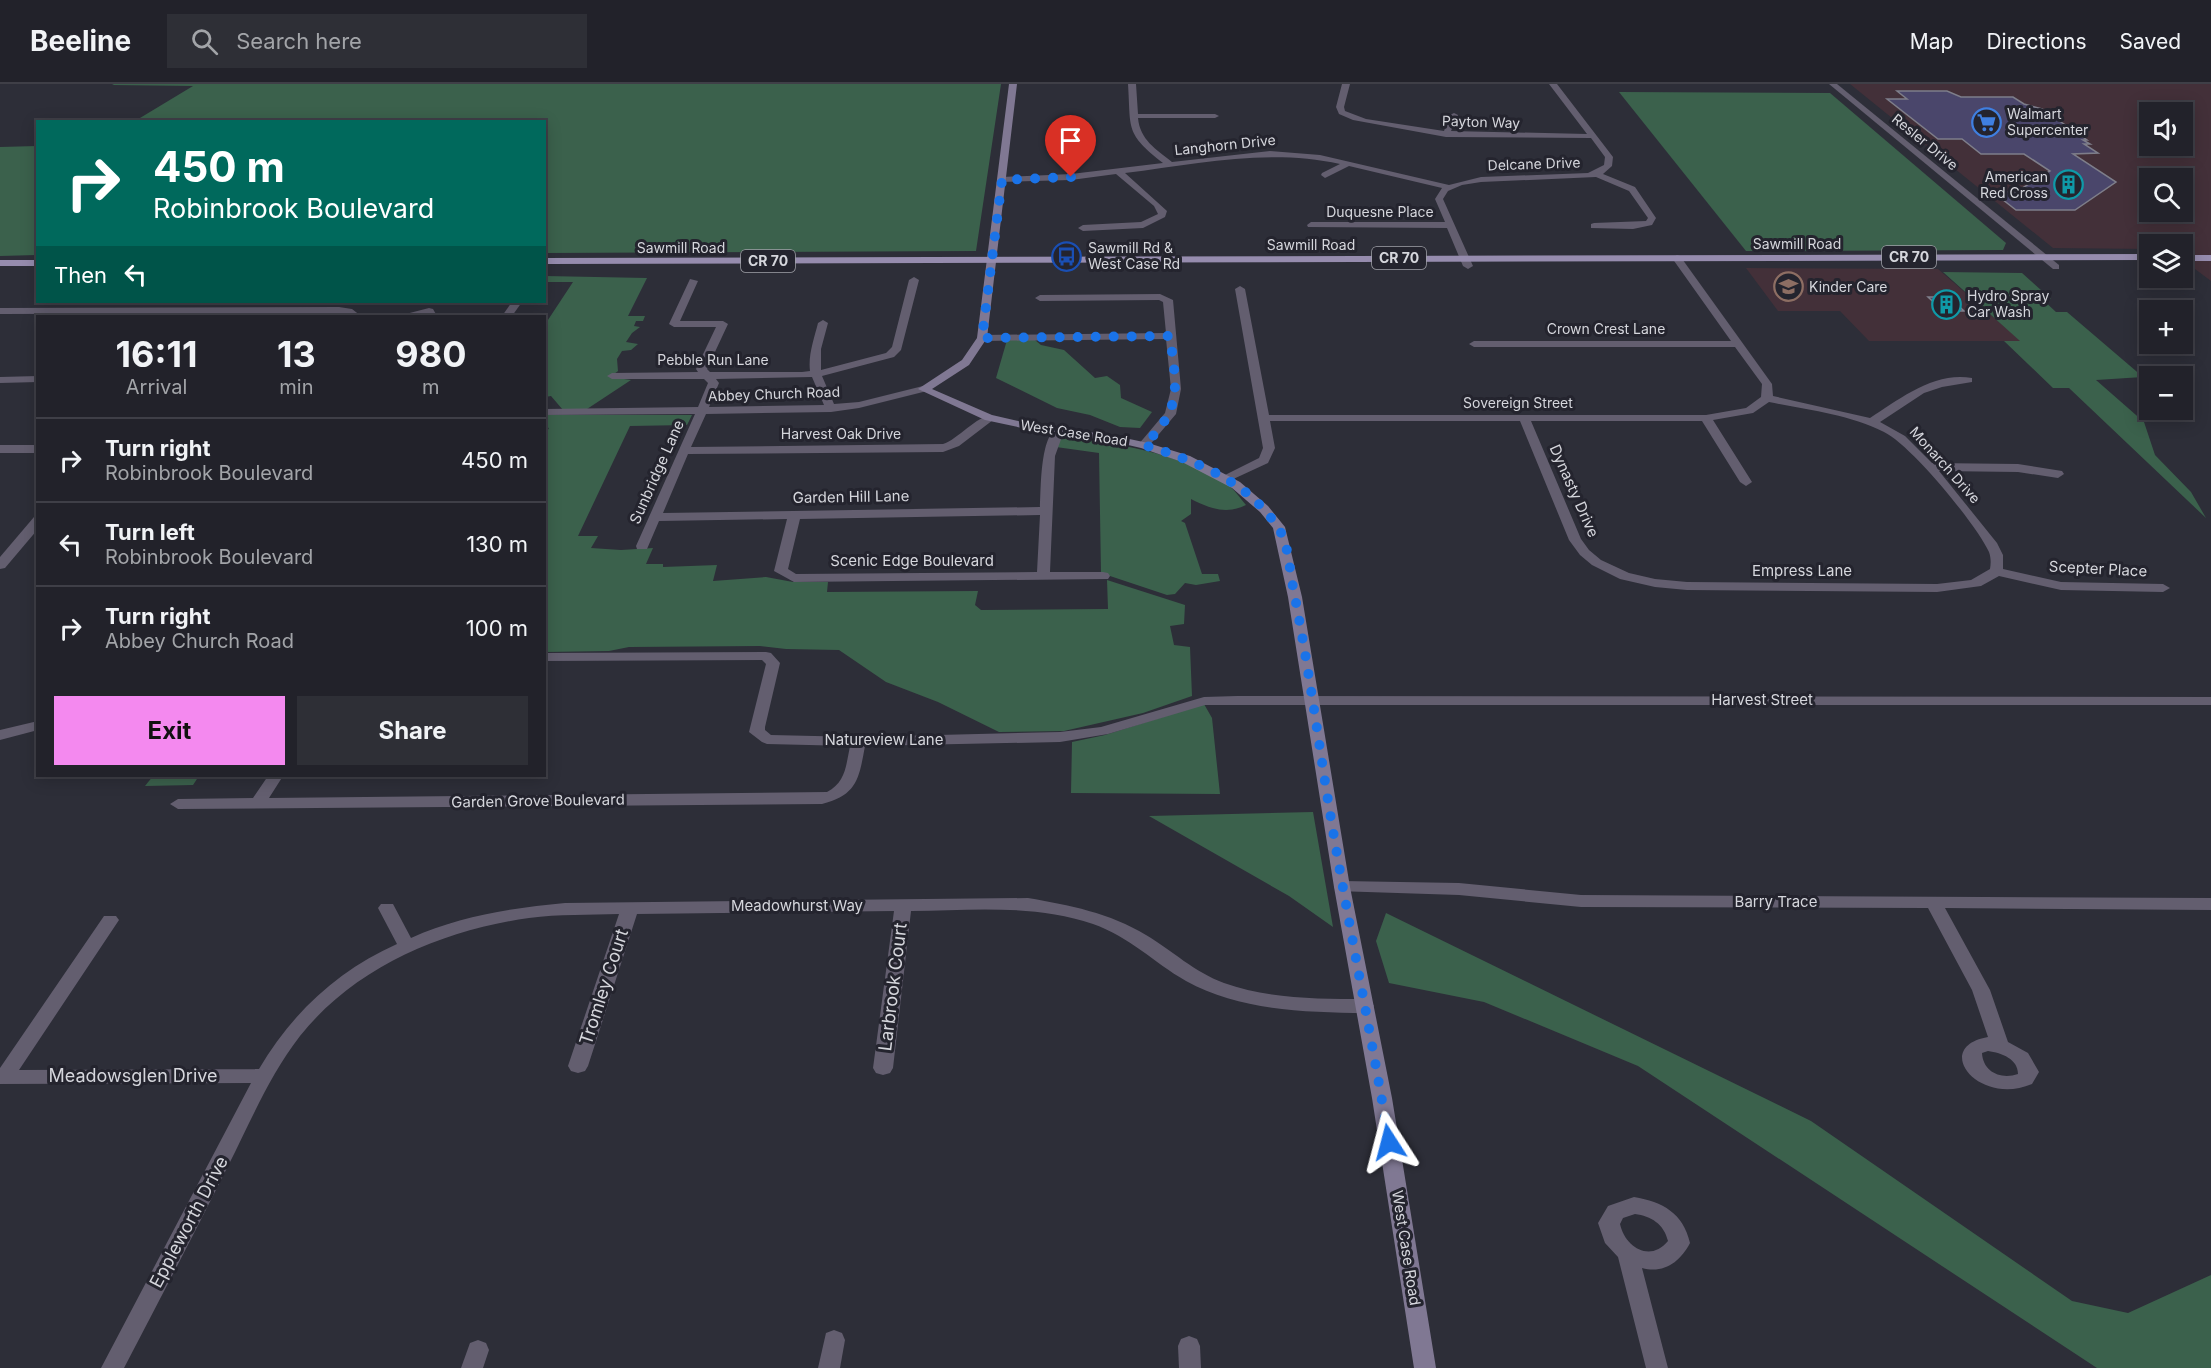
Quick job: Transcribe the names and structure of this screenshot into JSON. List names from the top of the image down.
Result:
{
  "streets": {
    "main road": [
      "Sawmill Road",
      "CR 70",
      "Abbey Church Road",
      "West Case Road"
    ],
    "street": [
      "Payton Way",
      "Resler Drive",
      "Langhorn Drive",
      "Delcane Drive",
      "Duquesne Place",
      "Crown Crest Lane",
      "Pebble Run Lane",
      "Sovereign Street",
      "Harvest Oak Drive",
      "Monarch Drive",
      "Sunbridge Lane",
      "Dynasty Drive",
      "Garden Hill Lane",
      "Scenic Edge Boulevard",
      "Scepter Place",
      "Empress Lane",
      "Harvest Street",
      "Natureview Lane",
      "Garden Grove Boulevard",
      "Barry Trace",
      "Meadowhurst Way",
      "Tromley Court",
      "Larbrook Court",
      "Meadowsglen Drive",
      "Eppleworth Drive"
    ]
  },
  "crossings": [
    ["Payton Way", "Delcane Drive"],
    ["Resler Drive", "Sawmill Road"],
    ["Langhorn Drive", "Delcane Drive"],
    ["Sawmill Road", "Abbey Church Road"],
    ["Pebble Run Lane", "Sunbridge Lane"],
    ["Abbey Church Road", "West Case Road"],
    ["Abbey Church Road", "Sunbridge Lane"],
    ["Sovereign Street", "Monarch Drive"],
    ["Sovereign Street", "Dynasty Drive"],
    ["West Case Road", "Harvest Oak Drive"],
    ["West Case Road", "Harvest Street"],
    ["West Case Road", "Natureview Lane"],
    ["West Case Road", "Barry Trace"],
    ["West Case Road", "Meadowhurst Way"],
    ["Harvest Oak Drive", "Sunbridge Lane"],
    ["Monarch Drive", "Scepter Place"],
    ["Monarch Drive", "Empress Lane"],
    ["Sunbridge Lane", "Garden Hill Lane"],
    ["Dynasty Drive", "Empress Lane"],
    ["Garden Hill Lane", "Scenic Edge Boulevard"],
    ["Scepter Place", "Empress Lane"],
    ["Harvest Street", "Natureview Lane"],
    ["Natureview Lane", "Garden Grove Boulevard"],
    ["Meadowhurst Way", "Tromley Court"],
    ["Meadowhurst Way", "Larbrook Court"],
    ["Meadowhurst Way", "Meadowsglen Drive"],
    ["Meadowhurst Way", "Eppleworth Drive"],
    ["Meadowsglen Drive", "Eppleworth Drive"]
  ],
  "places": {
    "supermarket": ["Walmart Supercenter"],
    "building": ["American Red Cross", "Hydro Spray Car Wash"],
    "bus stop": ["Sawmill Rd & West Case Rd"],
    "school or university": ["Kinder Care"]
  },
  "page": {
    "header": "Beeline",
    "search": "Search here",
    "nav": ["Map", "Directions", "Saved"],
    "map_buttons": ["+", "−"],
    "turn": ["450 m", "Robinbrook Boulevard"],
    "then": "Then",
    "eta": [
      "16:11",
      "Arrival",
      "13",
      "min",
      "980",
      "m"
    ],
    "list": [
      {
        "name": "Turn right",
        "note": "Robinbrook Boulevard",
        "value": "450 m"
      },
      {
        "name": "Turn left",
        "note": "Robinbrook Boulevard",
        "value": "130 m"
      },
      {
        "name": "Turn right",
        "note": "Abbey Church Road",
        "value": "100 m"
      }
    ],
    "buttons": ["Exit", "Share"]
  }
}
